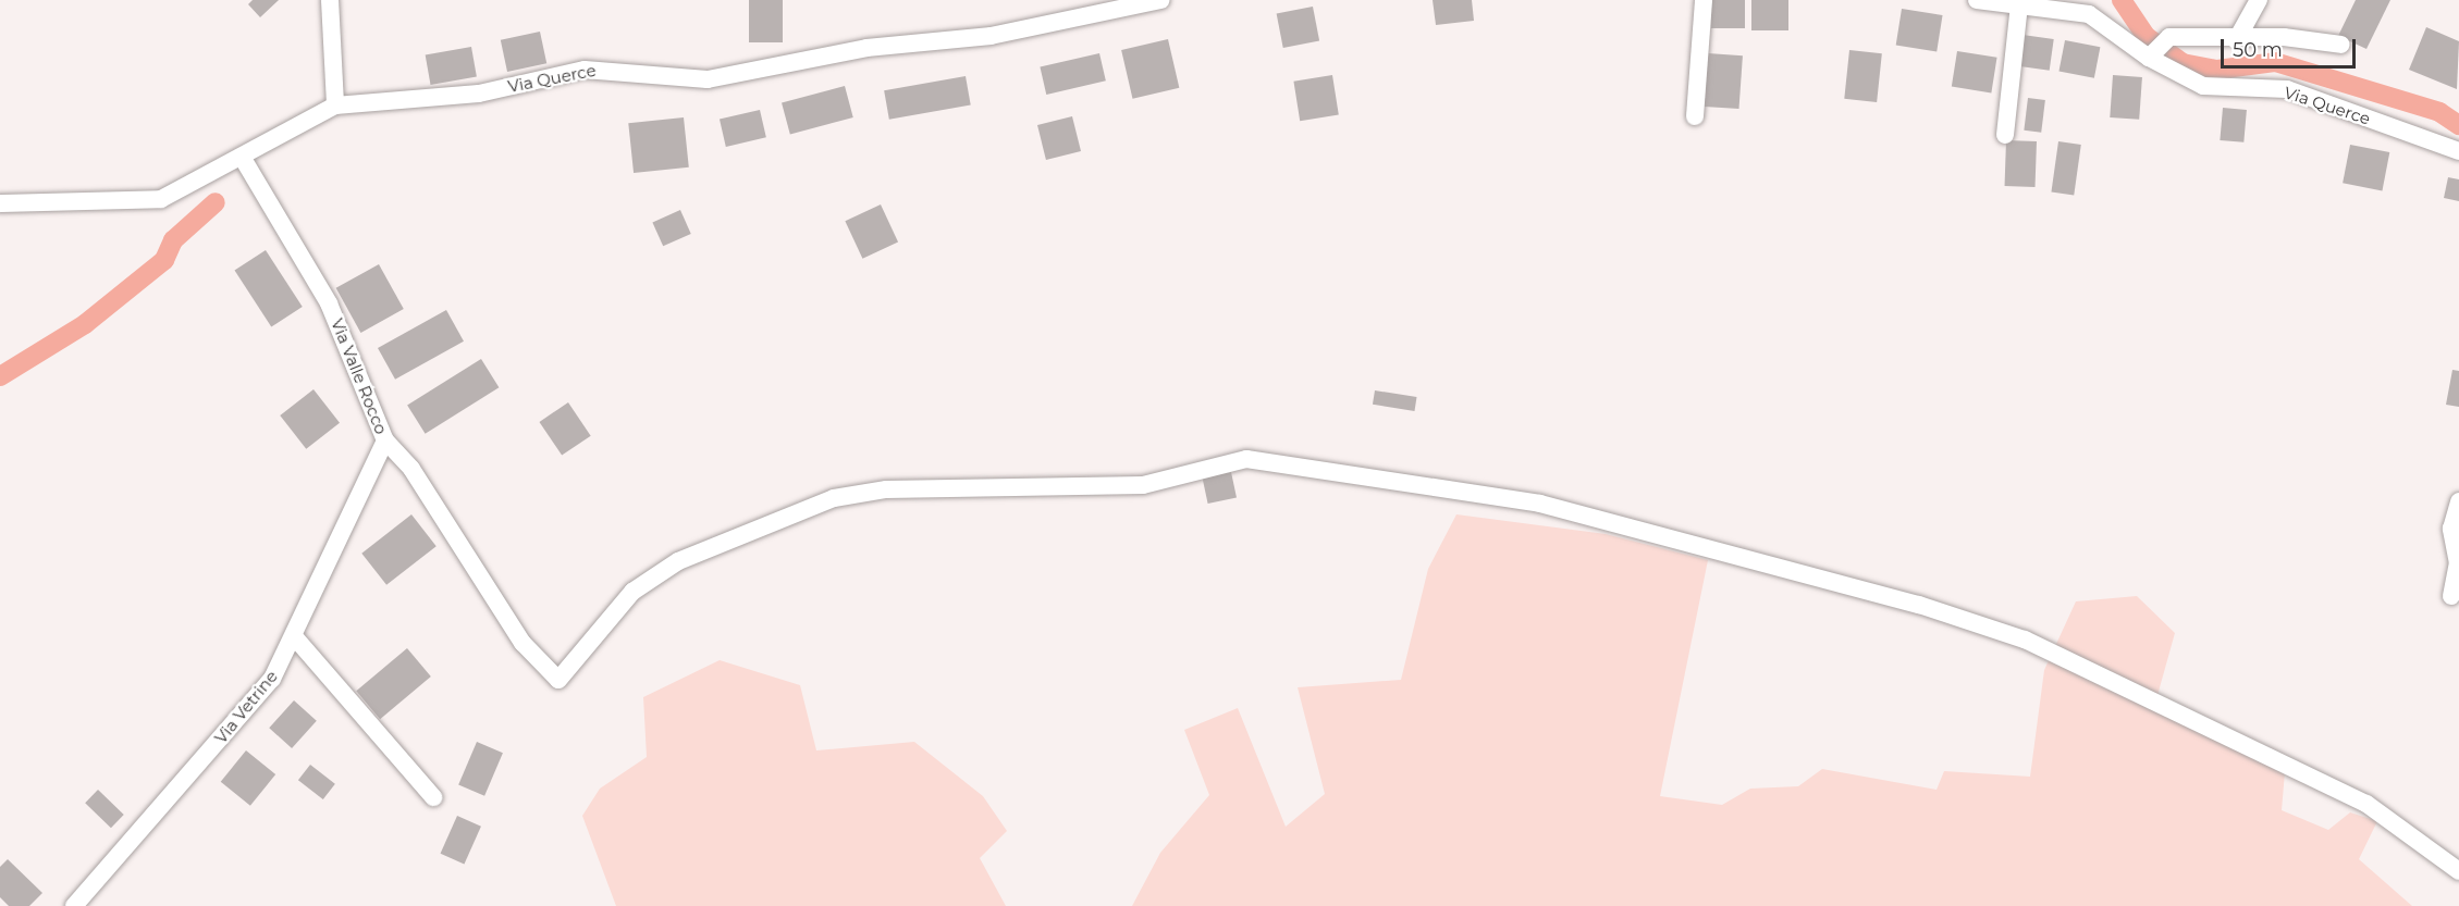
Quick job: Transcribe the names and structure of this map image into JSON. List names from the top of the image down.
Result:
{
  "streets": {
    "street": ["Via Querce", "Via Valle Rocco", "Via Vetrine"]
  },
  "crossings": [
    ["Via Querce", "Via Valle Rocco"],
    ["Via Valle Rocco", "Via Vetrine"]
  ],
  "scale_bar": "50 m"
}
